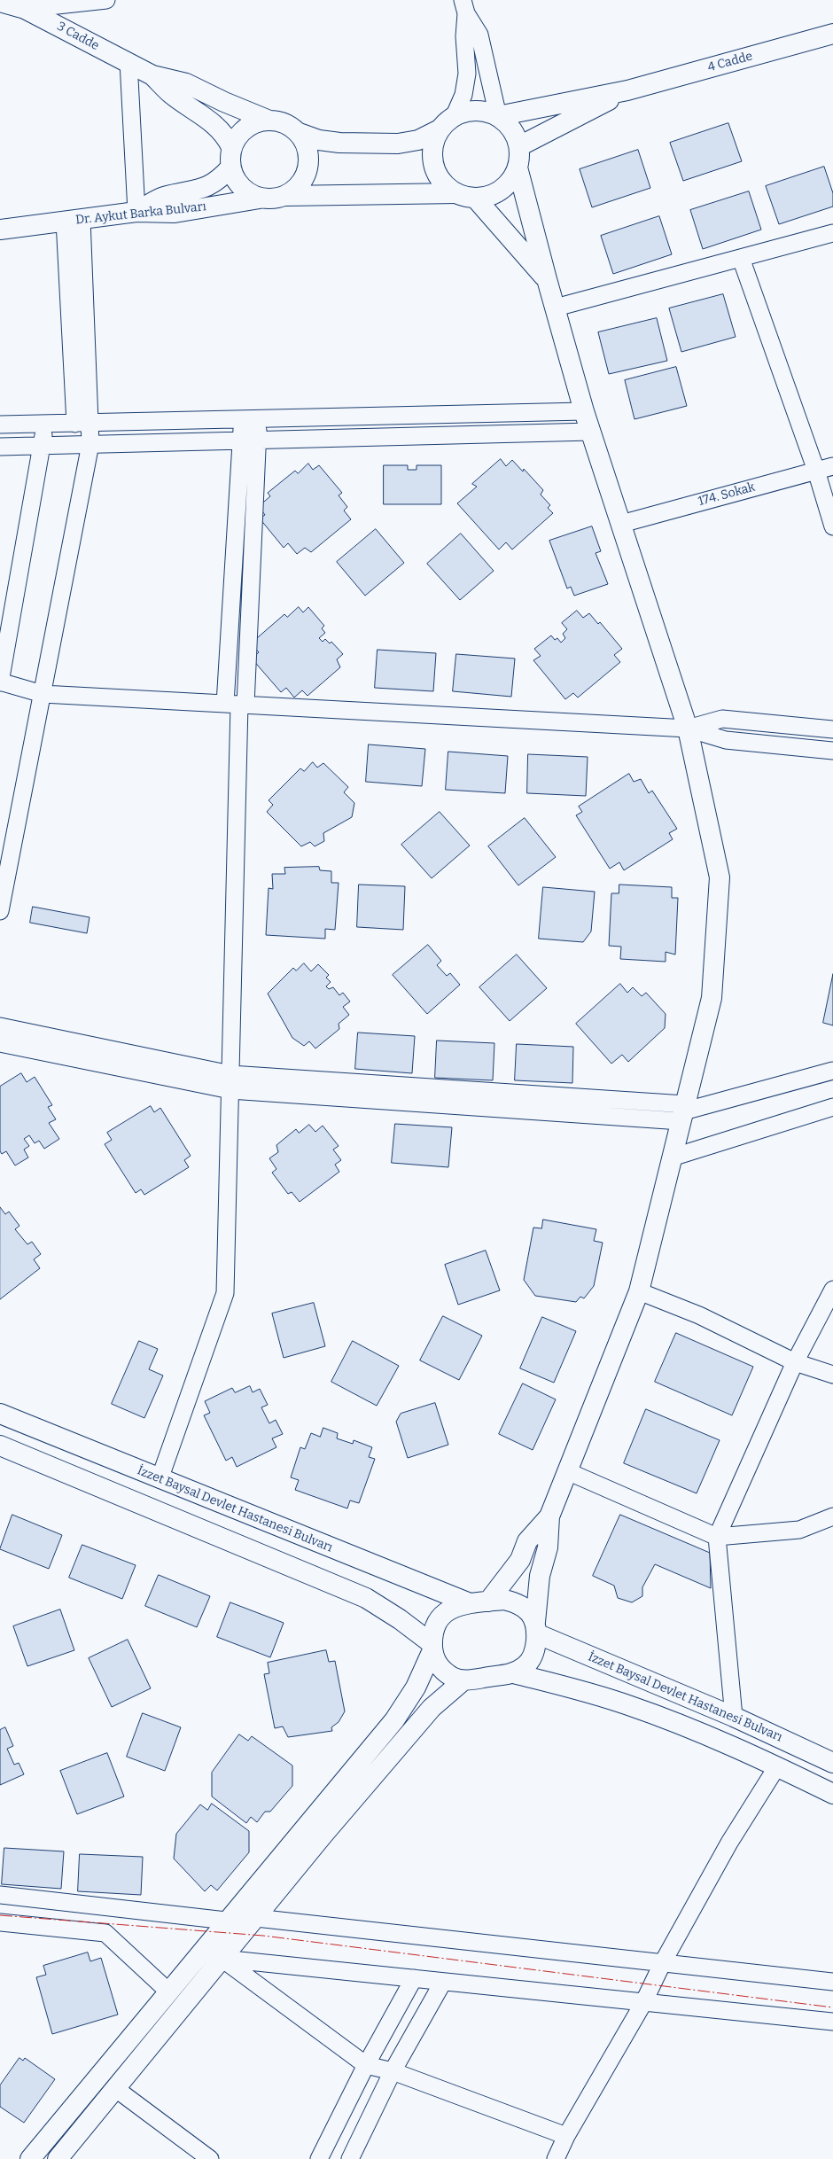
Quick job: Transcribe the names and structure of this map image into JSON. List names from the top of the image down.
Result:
{
  "streets": {
    "main road": [
      "3 Cadde",
      "4 Cadde",
      "Dr. Aykut Barka Bulvarı",
      "İzzet Baysal Devlet Hastanesi Bulvarı"
    ],
    "street": ["174. Sokak"]
  }
}
